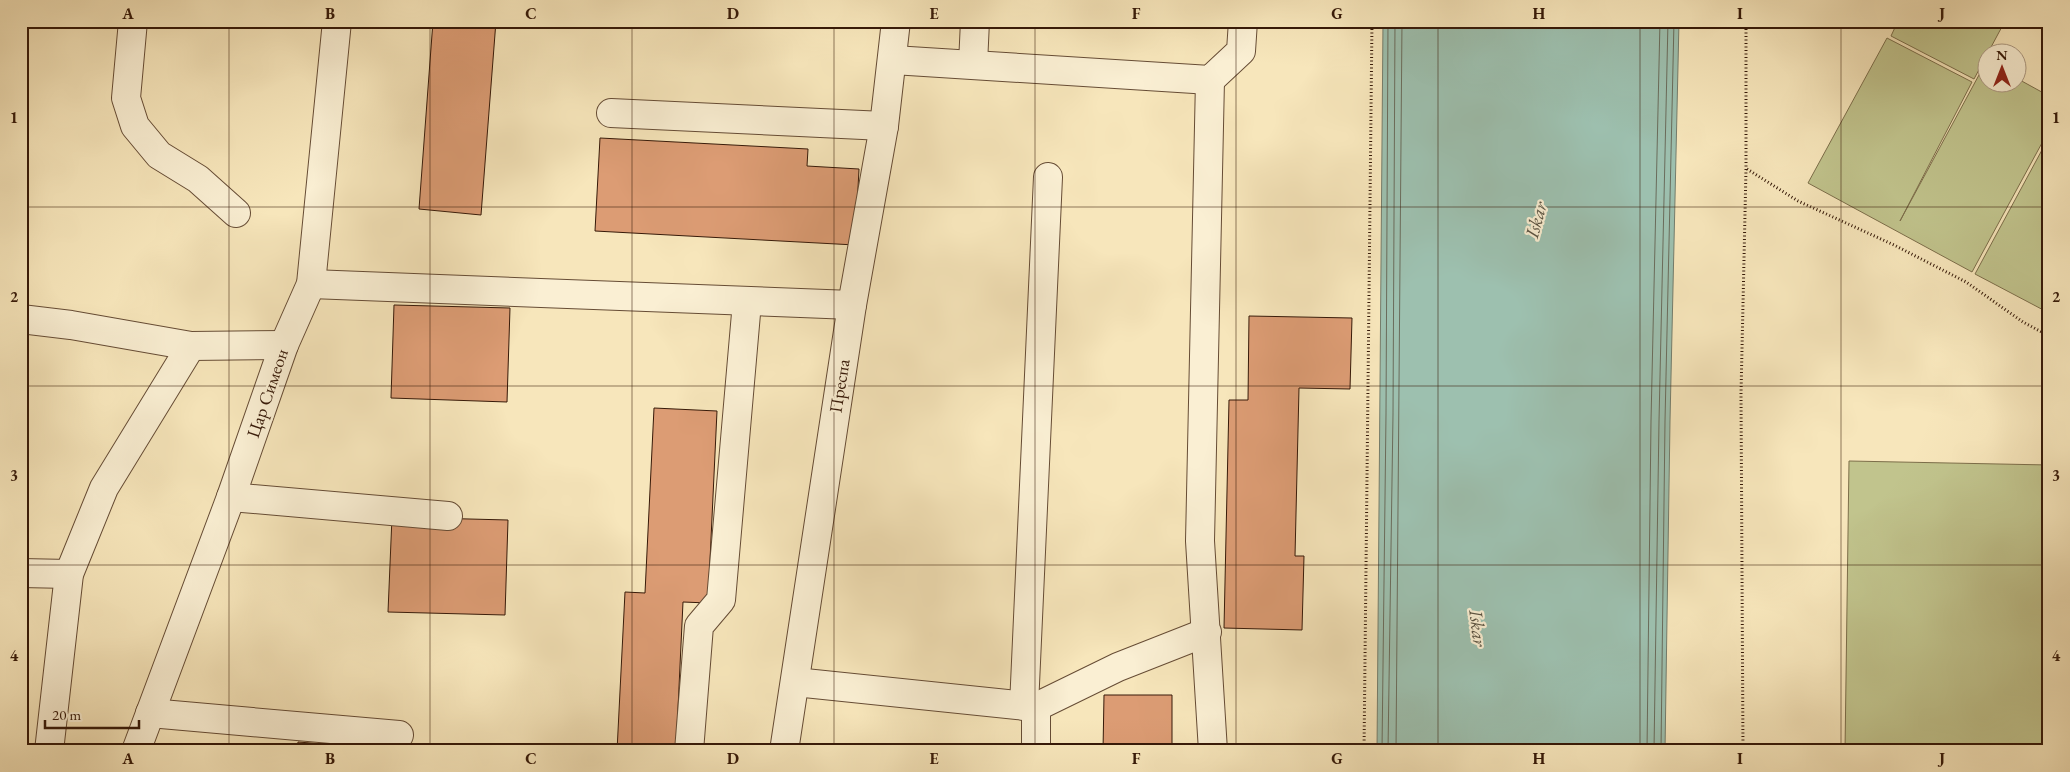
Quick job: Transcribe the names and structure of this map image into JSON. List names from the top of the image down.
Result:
{
  "streets": {
    "street": ["Преспа", "Цар Симеон"]
  },
  "water": ["Iskar"],
  "scale_bar": "20 m",
  "north": "top",
  "grid": {
    "columns": [
      "A",
      "B",
      "C",
      "D",
      "E",
      "F",
      "G",
      "H",
      "I",
      "J"
    ],
    "rows": [
      "1",
      "2",
      "3",
      "4"
    ]
  }
}
